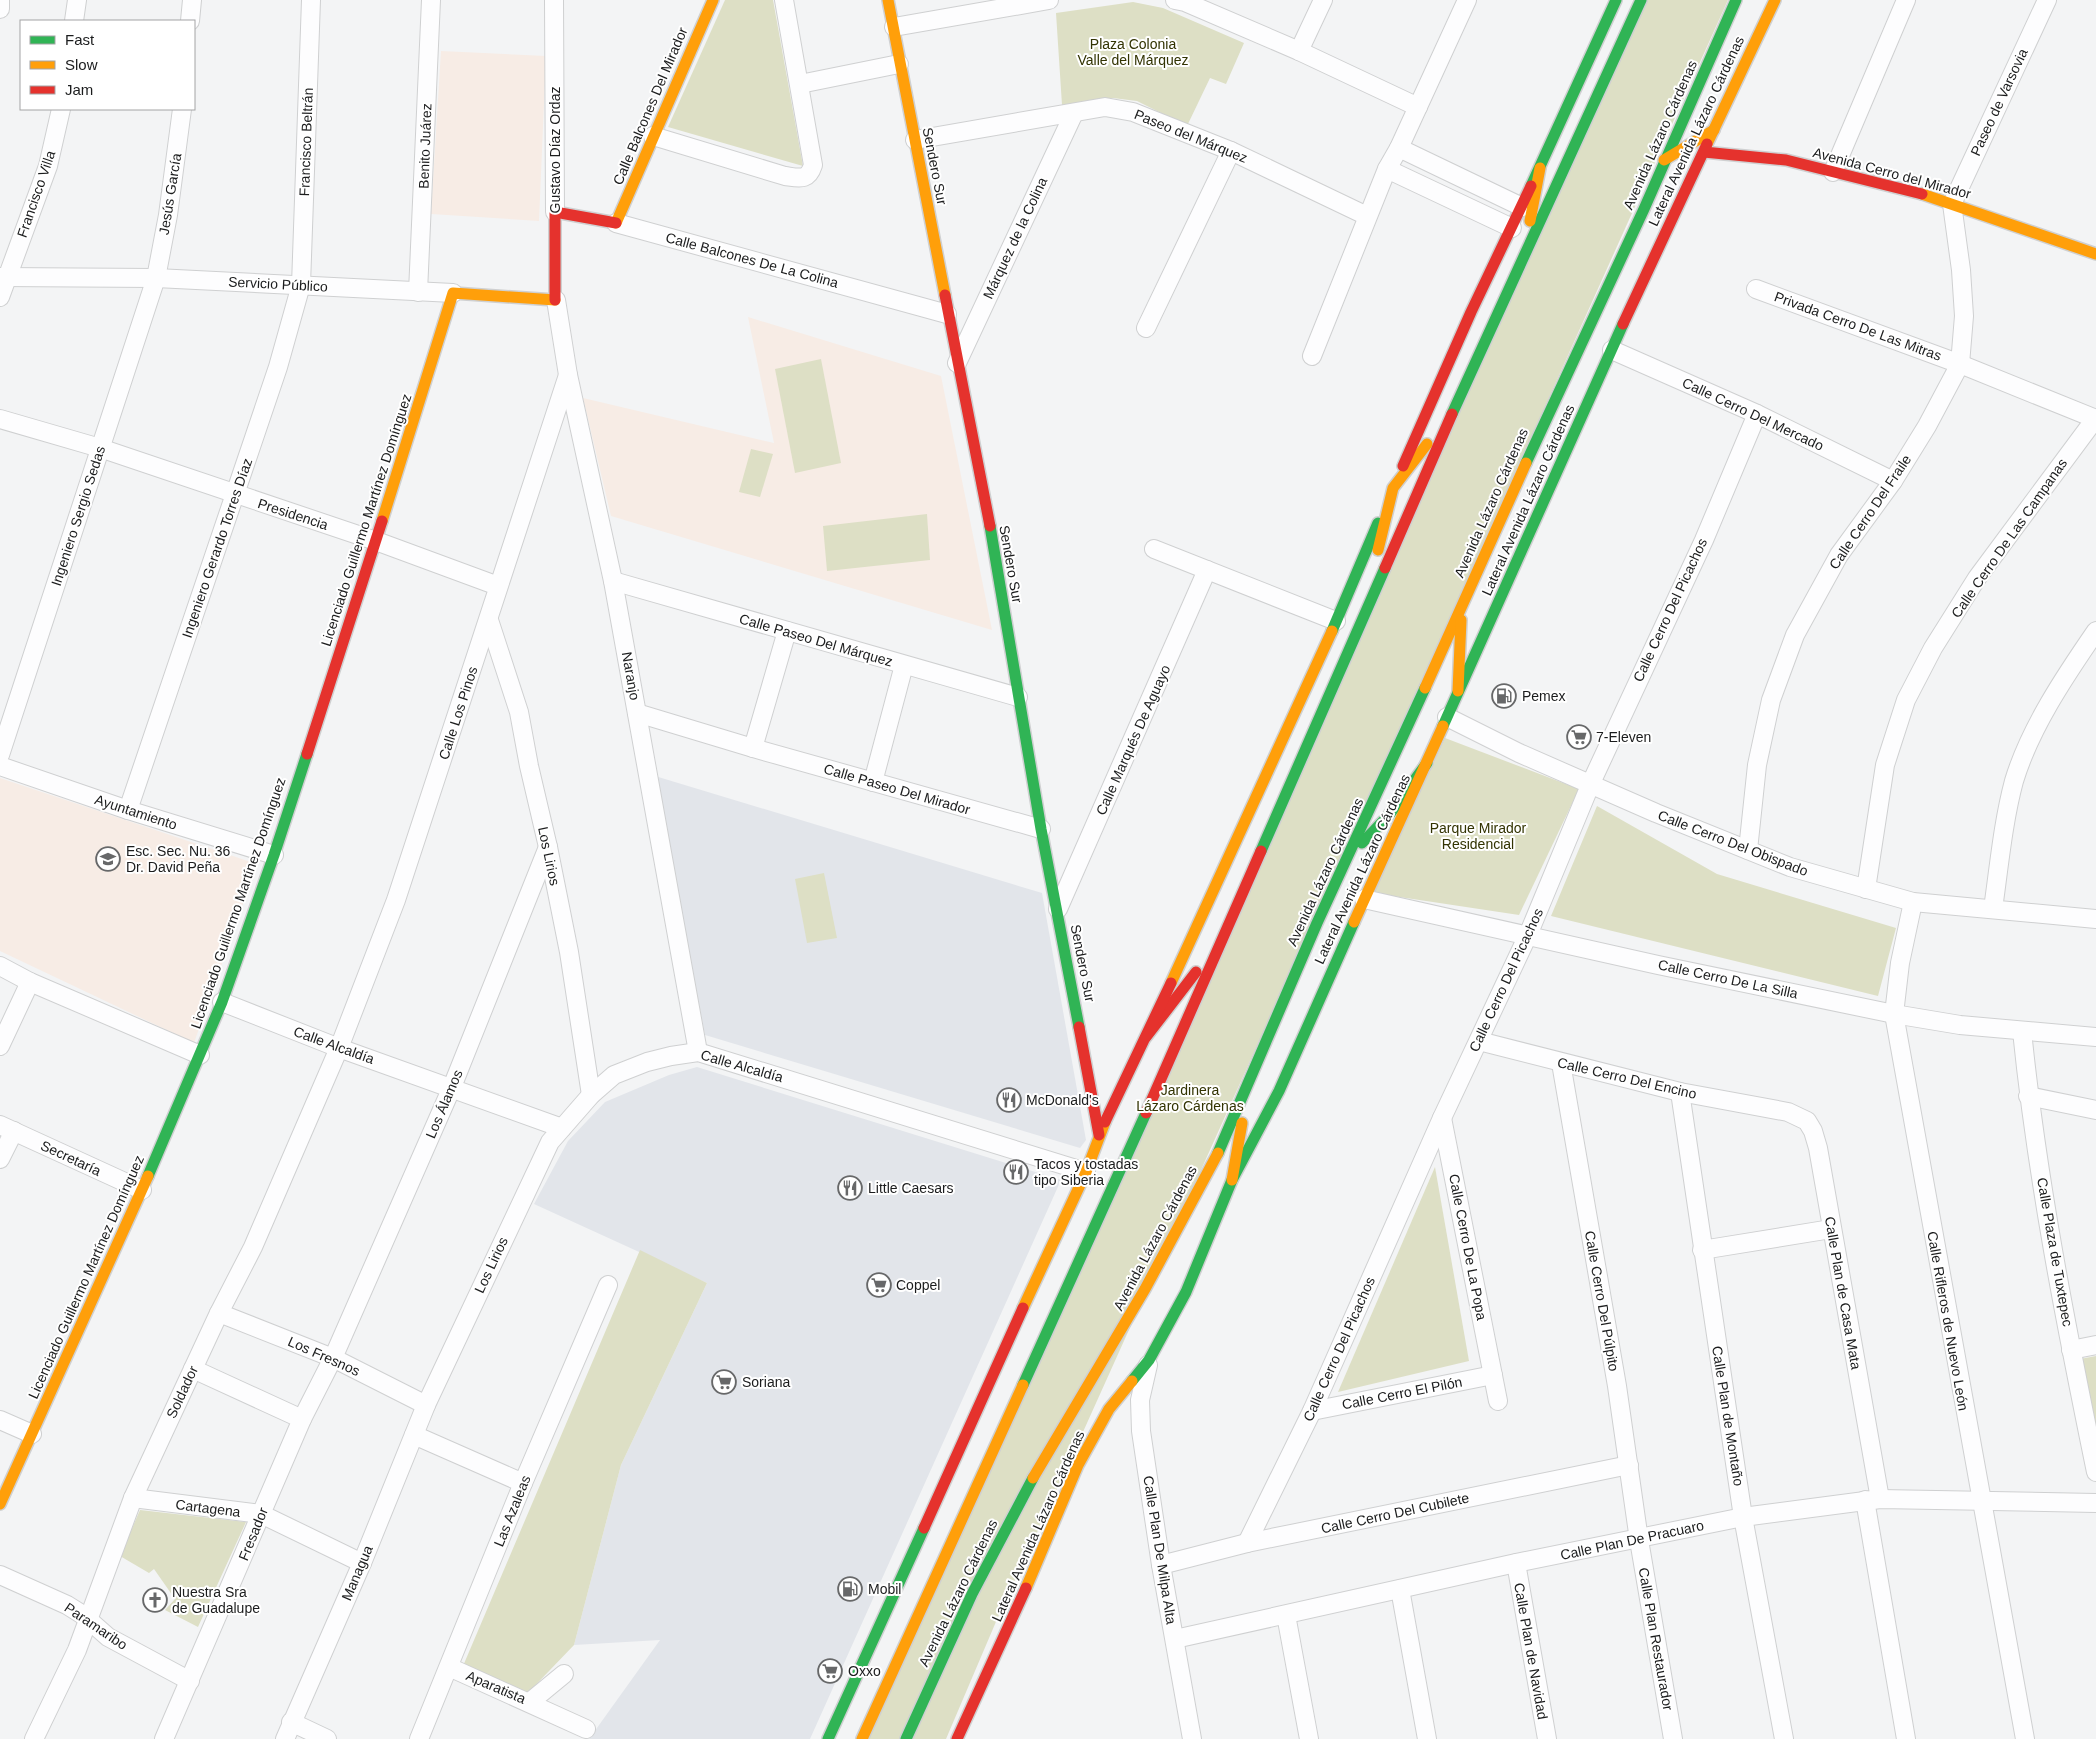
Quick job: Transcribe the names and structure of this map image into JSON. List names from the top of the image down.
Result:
{
  "streets": {
    "main road": [
      "Calle Balcones Del Mirador",
      "Lateral Avenida Lázaro Cárdenas",
      "Avenida Lázaro Cárdenas",
      "Gustavo Díaz Ordaz",
      "Sendero Sur",
      "Avenida Cerro del Mirador",
      "Calle Balcones De La Colina",
      "Servicio Público",
      "Licenciado Guillermo Martínez Domínguez"
    ],
    "street": [
      "Paseo de Varsovia",
      "Paseo del Márquez",
      "Francisco Beltrán",
      "Benito Juárez",
      "Francisco Villa",
      "Jesús García",
      "Márquez de la Colina",
      "Privada Cerro De Las Mitras",
      "Calle Cerro Del Mercado",
      "Calle Cerro Del Fraile",
      "Presidencia",
      "Ingeniero Sergio Sedas",
      "Calle Cerro De Las Campanas",
      "Ingeniero Gerardo Torres Díaz",
      "Calle Cerro Del Picachos",
      "Calle Paseo Del Márquez",
      "Naranjo",
      "Calle Los Pinos",
      "Calle Marqués De Aguayo",
      "Calle Paseo Del Mirador",
      "Ayuntamiento",
      "Calle Cerro Del Obispado",
      "Los Lirios",
      "Calle Cerro De La Silla",
      "Calle Alcaldía",
      "Calle Cerro Del Encino",
      "Los Álamos",
      "Secretaría",
      "Calle Cerro De La Popa",
      "Calle Plaza de Tuxtepec",
      "Calle Plan de Casa Mata",
      "Calle Cerro Del Púlpito",
      "Calle Rifleros de Nuevo León",
      "Los Fresnos",
      "Soldador",
      "Calle Cerro El Pilón",
      "Calle Plan de Montaño",
      "Cartagena",
      "Las Azaleas",
      "Calle Cerro Del Cubilete",
      "Fresador",
      "Calle Plan De Pracuaro",
      "Calle Plan De Milpa Alta",
      "Managua",
      "Paramaribo",
      "Calle Plan Restaurador",
      "Calle Plan de Navidad",
      "Aparatista"
    ]
  },
  "crossings": [
    ["Paseo de Varsovia", "Avenida Cerro del Mirador"],
    ["Paseo de Varsovia", "Calle Cerro Del Fraile"],
    ["Calle Balcones Del Mirador", "Calle Balcones De La Colina"],
    ["Lateral Avenida Lázaro Cárdenas", "Avenida Cerro del Mirador"],
    ["Lateral Avenida Lázaro Cárdenas", "Calle Cerro Del Mercado"],
    ["Lateral Avenida Lázaro Cárdenas", "Calle Cerro Del Obispado"],
    ["Lateral Avenida Lázaro Cárdenas", "Calle Cerro De La Silla"],
    ["Lateral Avenida Lázaro Cárdenas", "Calle Plan De Milpa Alta"],
    ["Paseo del Márquez", "Sendero Sur"],
    ["Paseo del Márquez", "Márquez de la Colina"],
    ["Francisco Beltrán", "Servicio Público"],
    ["Francisco Beltrán", "Ingeniero Gerardo Torres Díaz"],
    ["Benito Juárez", "Servicio Público"],
    ["Gustavo Díaz Ordaz", "Calle Balcones De La Colina"],
    ["Gustavo Díaz Ordaz", "Servicio Público"],
    ["Gustavo Díaz Ordaz", "Naranjo"],
    ["Sendero Sur", "Márquez de la Colina"],
    ["Sendero Sur", "Calle Balcones De La Colina"],
    ["Sendero Sur", "Calle Paseo Del Márquez"],
    ["Sendero Sur", "Calle Marqués De Aguayo"],
    ["Sendero Sur", "Calle Paseo Del Mirador"],
    ["Avenida Cerro del Mirador", "Calle Cerro Del Fraile"],
    ["Francisco Villa", "Servicio Público"],
    ["Jesús García", "Servicio Público"],
    ["Jesús García", "Ingeniero Sergio Sedas"],
    ["Servicio Público", "Ingeniero Sergio Sedas"],
    ["Servicio Público", "Licenciado Guillermo Martínez Domínguez"],
    ["Servicio Público", "Ingeniero Gerardo Torres Díaz"],
    ["Servicio Público", "Naranjo"],
    ["Privada Cerro De Las Mitras", "Calle Cerro Del Fraile"],
    ["Privada Cerro De Las Mitras", "Calle Cerro De Las Campanas"],
    ["Calle Cerro Del Mercado", "Calle Cerro Del Fraile"],
    ["Calle Cerro Del Mercado", "Calle Cerro Del Picachos"],
    ["Calle Cerro Del Fraile", "Calle Cerro Del Obispado"],
    ["Presidencia", "Ingeniero Sergio Sedas"],
    ["Presidencia", "Licenciado Guillermo Martínez Domínguez"],
    ["Presidencia", "Ingeniero Gerardo Torres Díaz"],
    ["Presidencia", "Calle Los Pinos"],
    ["Licenciado Guillermo Martínez Domínguez", "Ayuntamiento"],
    ["Licenciado Guillermo Martínez Domínguez", "Calle Alcaldía"],
    ["Licenciado Guillermo Martínez Domínguez", "Secretaría"],
    ["Calle Cerro De Las Campanas", "Calle Cerro Del Obispado"],
    ["Ingeniero Gerardo Torres Díaz", "Ayuntamiento"],
    ["Calle Cerro Del Picachos", "Calle Cerro Del Obispado"],
    ["Calle Cerro Del Picachos", "Calle Cerro De La Silla"],
    ["Calle Cerro Del Picachos", "Calle Cerro Del Encino"],
    ["Calle Cerro Del Picachos", "Calle Cerro De La Popa"],
    ["Calle Cerro Del Picachos", "Calle Cerro El Pilón"],
    ["Calle Cerro Del Picachos", "Calle Cerro Del Cubilete"],
    ["Calle Paseo Del Márquez", "Naranjo"],
    ["Naranjo", "Calle Los Pinos"],
    ["Naranjo", "Calle Paseo Del Mirador"],
    ["Naranjo", "Calle Alcaldía"],
    ["Calle Los Pinos", "Los Lirios"],
    ["Calle Los Pinos", "Calle Alcaldía"],
    ["Calle Los Pinos", "Soldador"],
    ["Calle Cerro Del Obispado", "Calle Rifleros de Nuevo León"],
    ["Los Lirios", "Calle Alcaldía"],
    ["Los Lirios", "Los Álamos"],
    ["Los Lirios", "Los Fresnos"],
    ["Los Lirios", "Managua"],
    ["Calle Cerro De La Silla", "Calle Plaza de Tuxtepec"],
    ["Calle Cerro De La Silla", "Calle Rifleros de Nuevo León"],
    ["Calle Alcaldía", "Los Álamos"],
    ["Calle Alcaldía", "Soldador"],
    ["Calle Cerro Del Encino", "Calle Plan de Casa Mata"],
    ["Calle Cerro Del Encino", "Calle Cerro Del Púlpito"],
    ["Calle Cerro Del Encino", "Calle Plan de Montaño"],
    ["Los Álamos", "Los Fresnos"],
    ["Los Álamos", "Fresador"],
    ["Calle Cerro De La Popa", "Calle Cerro El Pilón"],
    ["Calle Plan de Casa Mata", "Calle Plan De Pracuaro"],
    ["Calle Cerro Del Púlpito", "Calle Cerro Del Cubilete"],
    ["Calle Cerro Del Púlpito", "Calle Plan De Pracuaro"],
    ["Calle Cerro Del Púlpito", "Calle Plan Restaurador"],
    ["Calle Rifleros de Nuevo León", "Calle Plan De Pracuaro"],
    ["Los Fresnos", "Soldador"],
    ["Los Fresnos", "Fresador"],
    ["Los Fresnos", "Managua"],
    ["Soldador", "Cartagena"],
    ["Soldador", "Paramaribo"],
    ["Calle Plan de Montaño", "Calle Plan De Pracuaro"],
    ["Cartagena", "Fresador"],
    ["Cartagena", "Managua"],
    ["Las Azaleas", "Aparatista"],
    ["Calle Cerro Del Cubilete", "Calle Plan De Milpa Alta"],
    ["Fresador", "Paramaribo"],
    ["Calle Plan De Pracuaro", "Calle Plan De Milpa Alta"],
    ["Calle Plan De Pracuaro", "Calle Plan Restaurador"],
    ["Calle Plan De Pracuaro", "Calle Plan de Navidad"]
  ],
  "parks": ["Plaza Colonia Valle del Márquez", "Parque Mirador Residencial", "Jardinera Lázaro Cárdenas"],
  "places": {
    "fuel station": ["Pemex", "Mobil"],
    "supermarket": [
      "7-Eleven",
      "Coppel",
      "Soriana",
      "Oxxo"
    ],
    "school or university": ["Esc. Sec. Nu. 36 Dr. David Peña"],
    "restaurant": ["McDonald's", "Tacos y tostadas tipo Siberia", "Little Caesars"],
    "church": ["Nuestra Sra de Guadalupe"]
  },
  "legend": ["Fast", "Slow", "Jam"]
}
